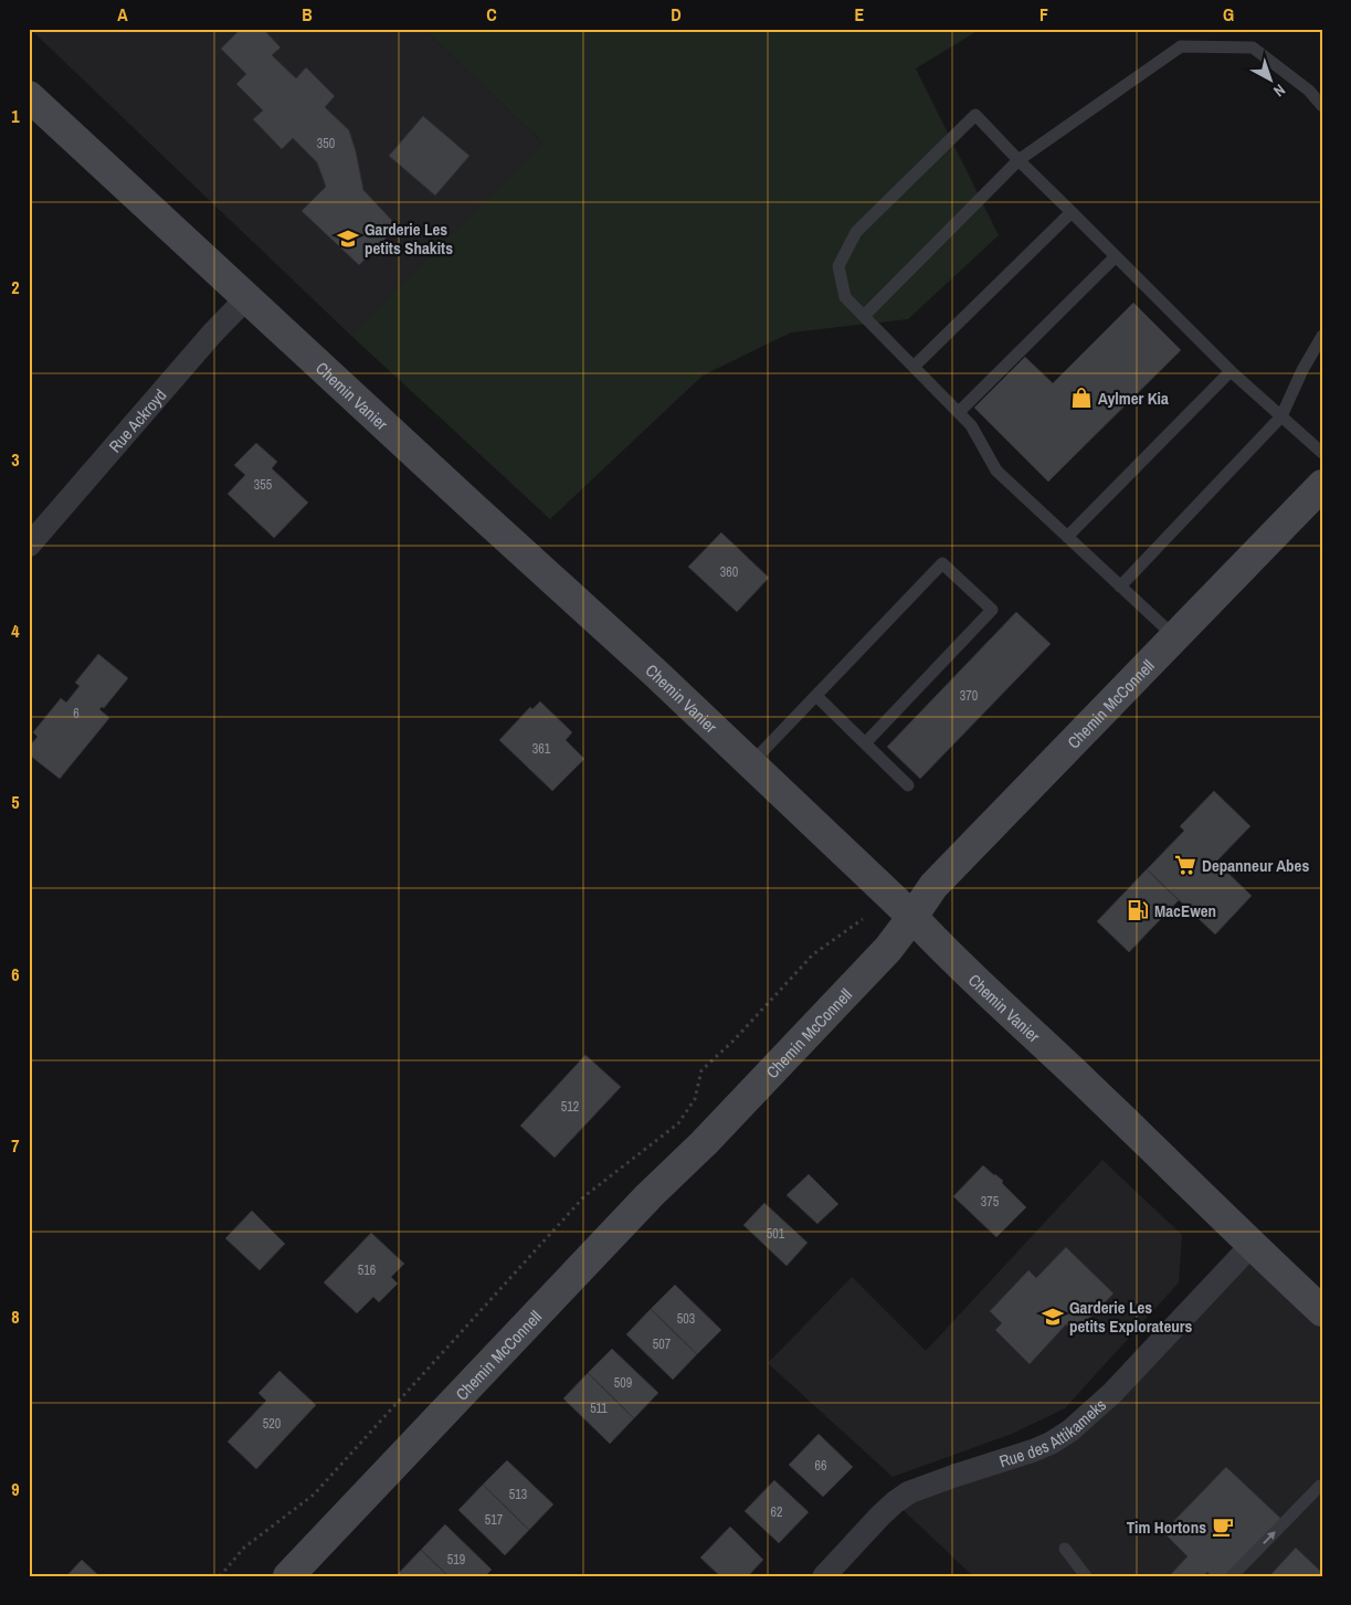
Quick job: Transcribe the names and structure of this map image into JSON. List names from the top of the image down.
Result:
{
  "streets": {
    "main road": ["Chemin Vanier", "Chemin McConnell"],
    "street": ["Rue Ackroyd", "Rue des Attikameks"]
  },
  "crossings": [
    ["Chemin Vanier", "Rue Ackroyd"],
    ["Chemin Vanier", "Chemin McConnell"],
    ["Chemin Vanier", "Rue des Attikameks"]
  ],
  "places": {
    "school or university": ["Garderie Les petits Shakits", "Garderie Les petits Explorateurs"],
    "shop": ["Aylmer Kia"],
    "supermarket": ["Depanneur Abes"],
    "fuel station": ["MacEwen"],
    "cafe": ["Tim Hortons"]
  },
  "house_numbers": [
    "350",
    "355",
    "360",
    "370",
    "6",
    "361",
    "512",
    "375",
    "501",
    "516",
    "503",
    "507",
    "509",
    "511",
    "520",
    "66",
    "513",
    "62",
    "517",
    "519"
  ],
  "north": "bottom right",
  "grid": {
    "columns": [
      "A",
      "B",
      "C",
      "D",
      "E",
      "F",
      "G"
    ],
    "rows": [
      "1",
      "2",
      "3",
      "4",
      "5",
      "6",
      "7",
      "8",
      "9"
    ]
  }
}
